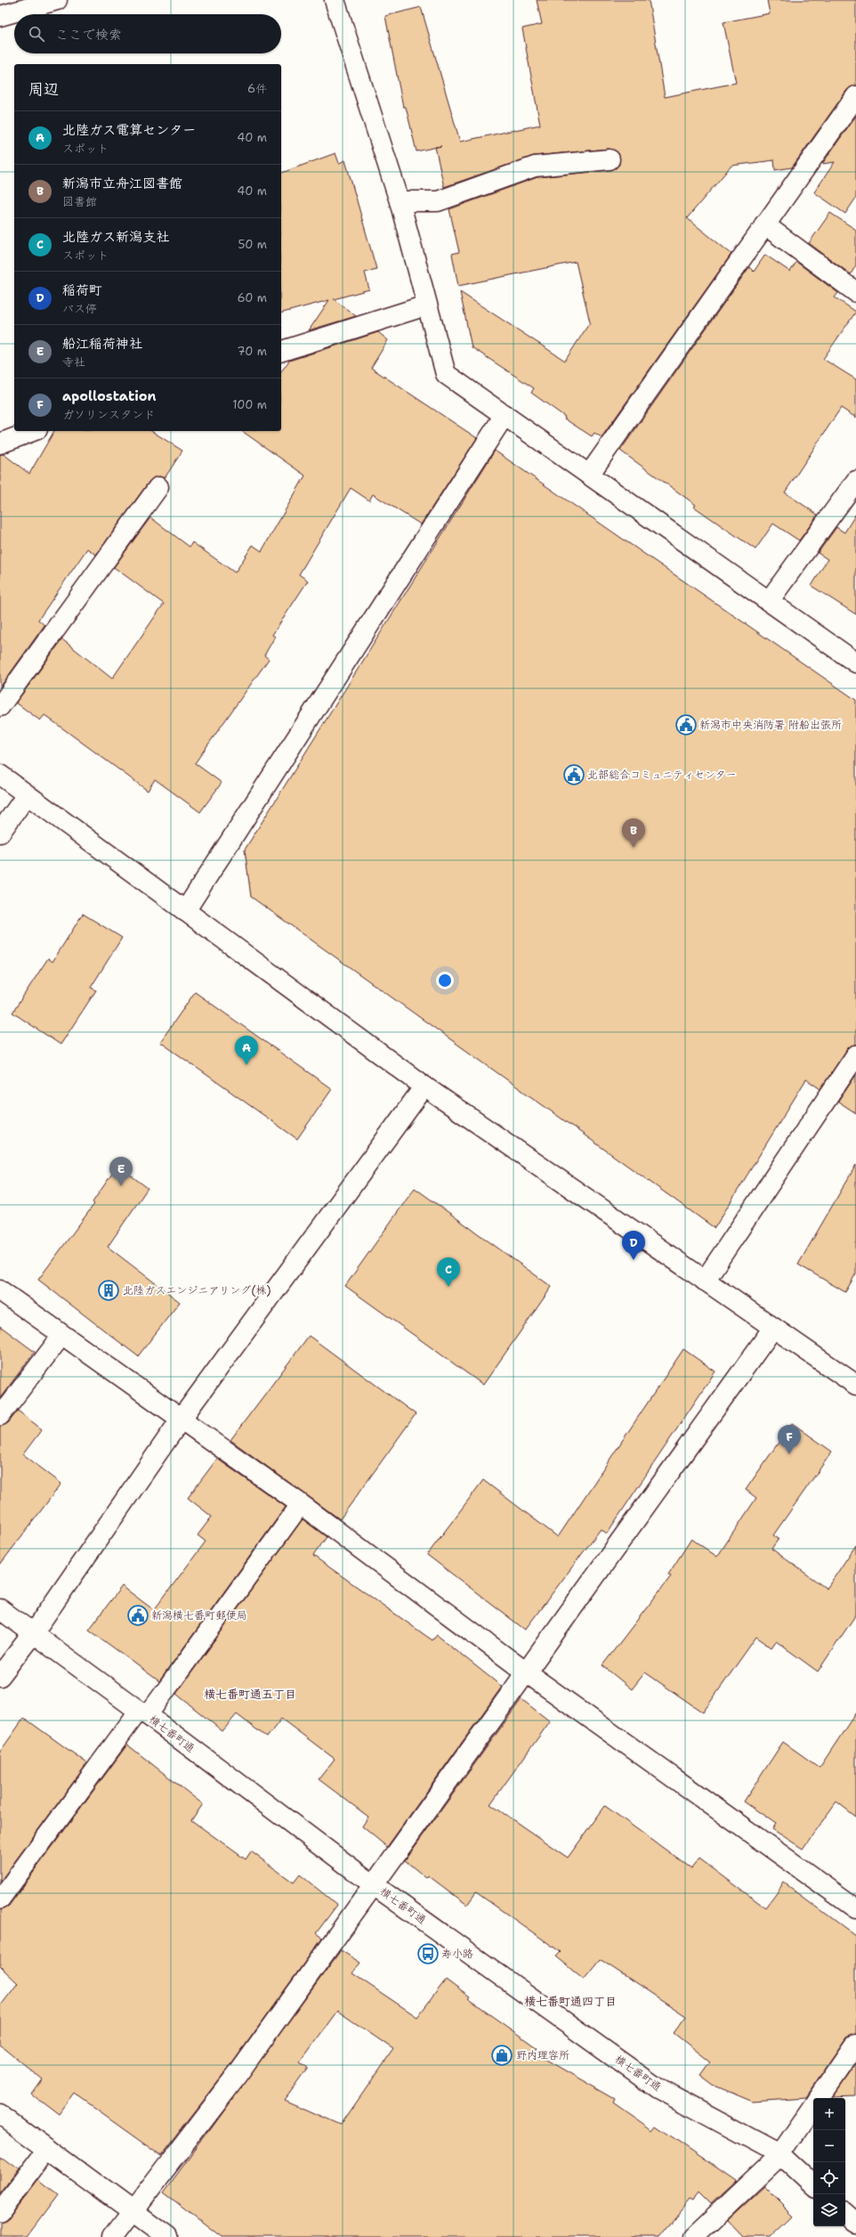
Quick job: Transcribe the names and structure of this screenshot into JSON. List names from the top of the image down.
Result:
{
  "streets": {
    "street": ["横七番町通"]
  },
  "districts": ["横七番町通五丁目", "横七番町通四丁目"],
  "places": {
    "public building": ["新潟市中央消防署 附船出張所", "北部総合コミュニティセンター", "新潟横七番町郵便局"],
    "building": ["北陸ガスエンジニアリング(株)"],
    "bus stop": ["寿小路"],
    "shop": ["野内理容所"]
  },
  "page": {
    "search": "ここで検索",
    "heading": ["周辺", "6件"],
    "list": [
      {
        "mark": "A",
        "name": "北陸ガス電算センター",
        "note": "スポット",
        "value": "40 m"
      },
      {
        "mark": "B",
        "name": "新潟市立舟江図書館",
        "note": "図書館",
        "value": "40 m"
      },
      {
        "mark": "C",
        "name": "北陸ガス新潟支社",
        "note": "スポット",
        "value": "50 m"
      },
      {
        "mark": "D",
        "name": "稲荷町",
        "note": "バス停",
        "value": "60 m"
      },
      {
        "mark": "E",
        "name": "船江稲荷神社",
        "note": "寺社",
        "value": "70 m"
      },
      {
        "mark": "F",
        "name": "apollostation",
        "note": "ガソリンスタンド",
        "value": "100 m"
      }
    ],
    "pins": [
      "B",
      "A",
      "E",
      "D",
      "C",
      "F"
    ],
    "map_buttons": ["+", "−"]
  }
}
